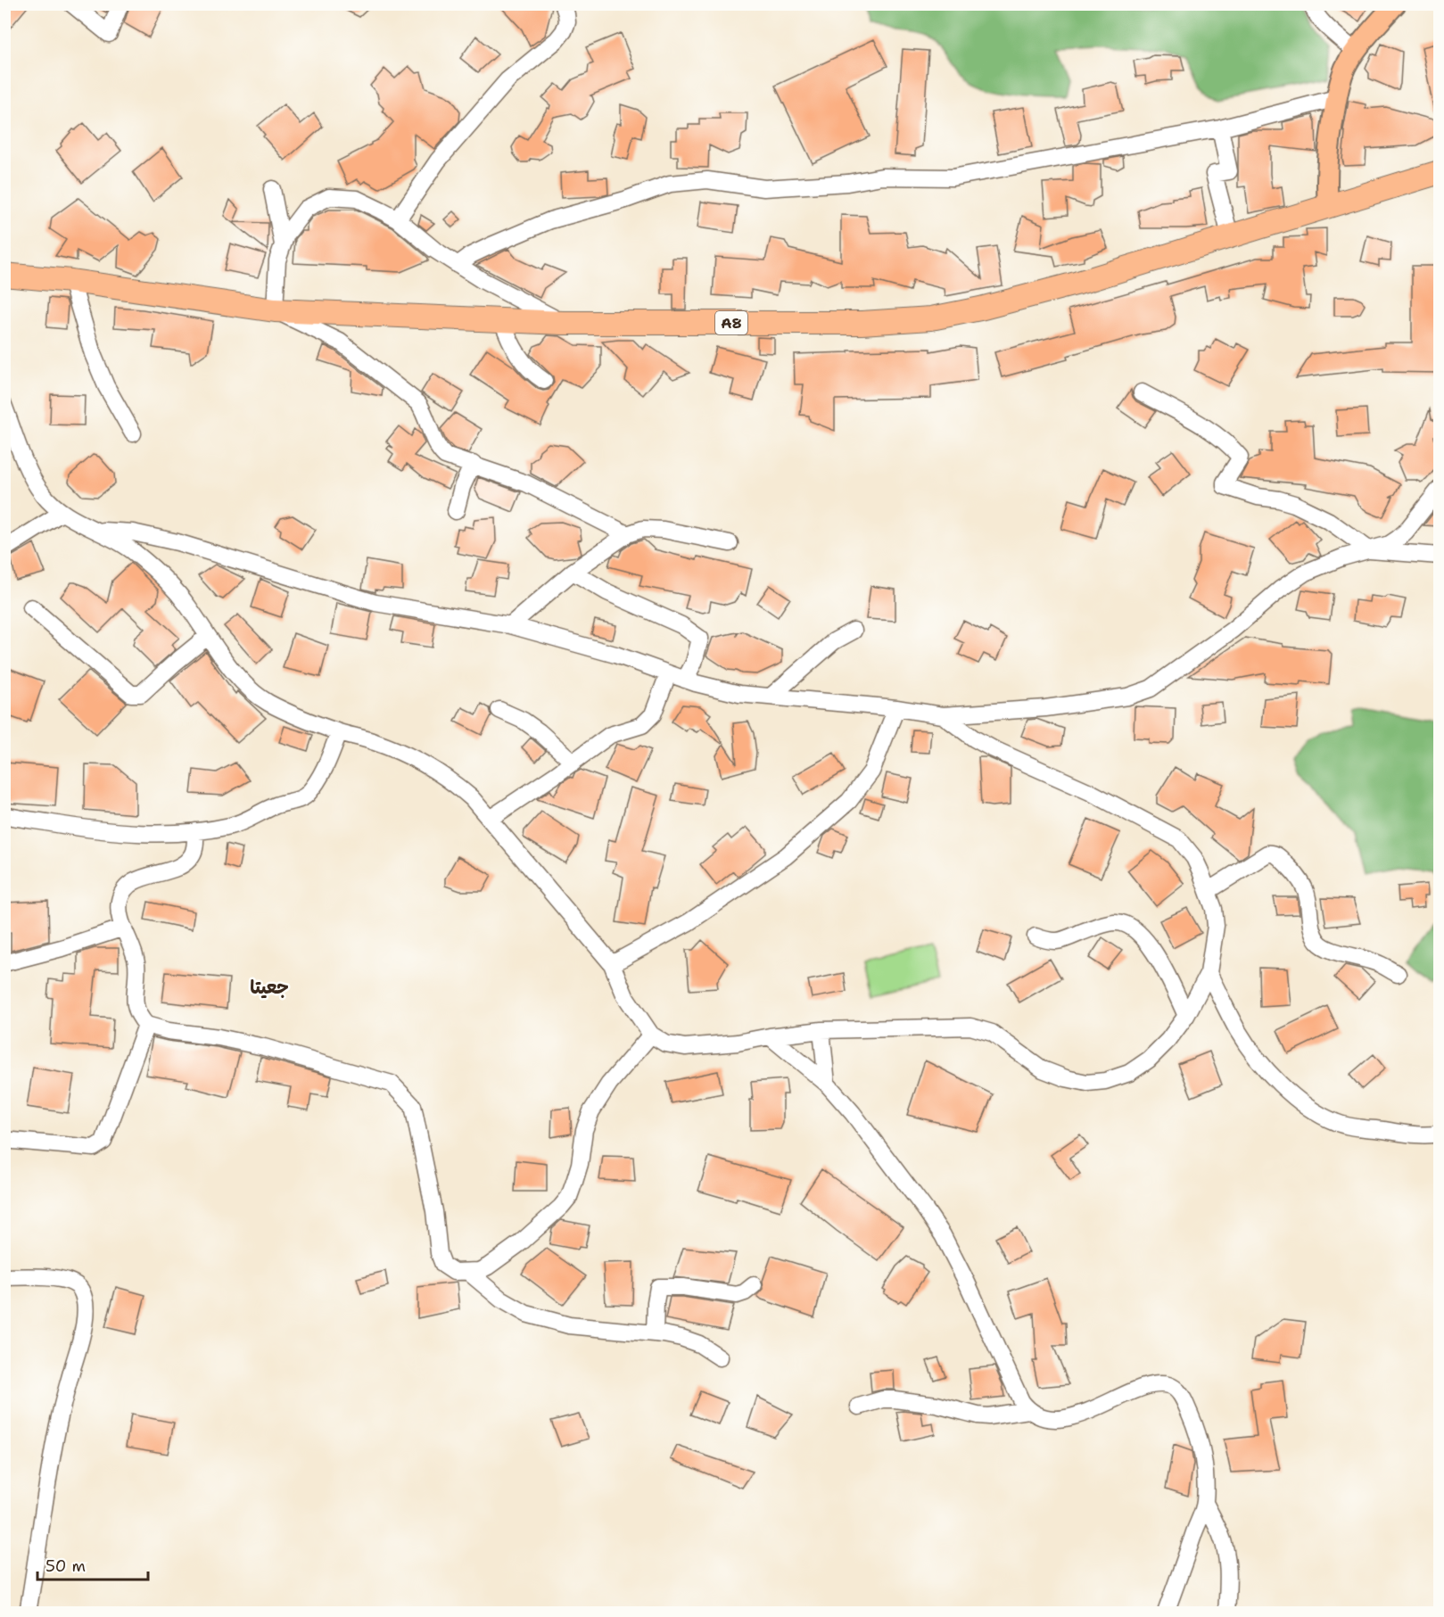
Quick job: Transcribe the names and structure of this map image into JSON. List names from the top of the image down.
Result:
{
  "streets": {
    "highway": ["A8"]
  },
  "districts": ["جعيتا"],
  "scale_bar": "50 m"
}
